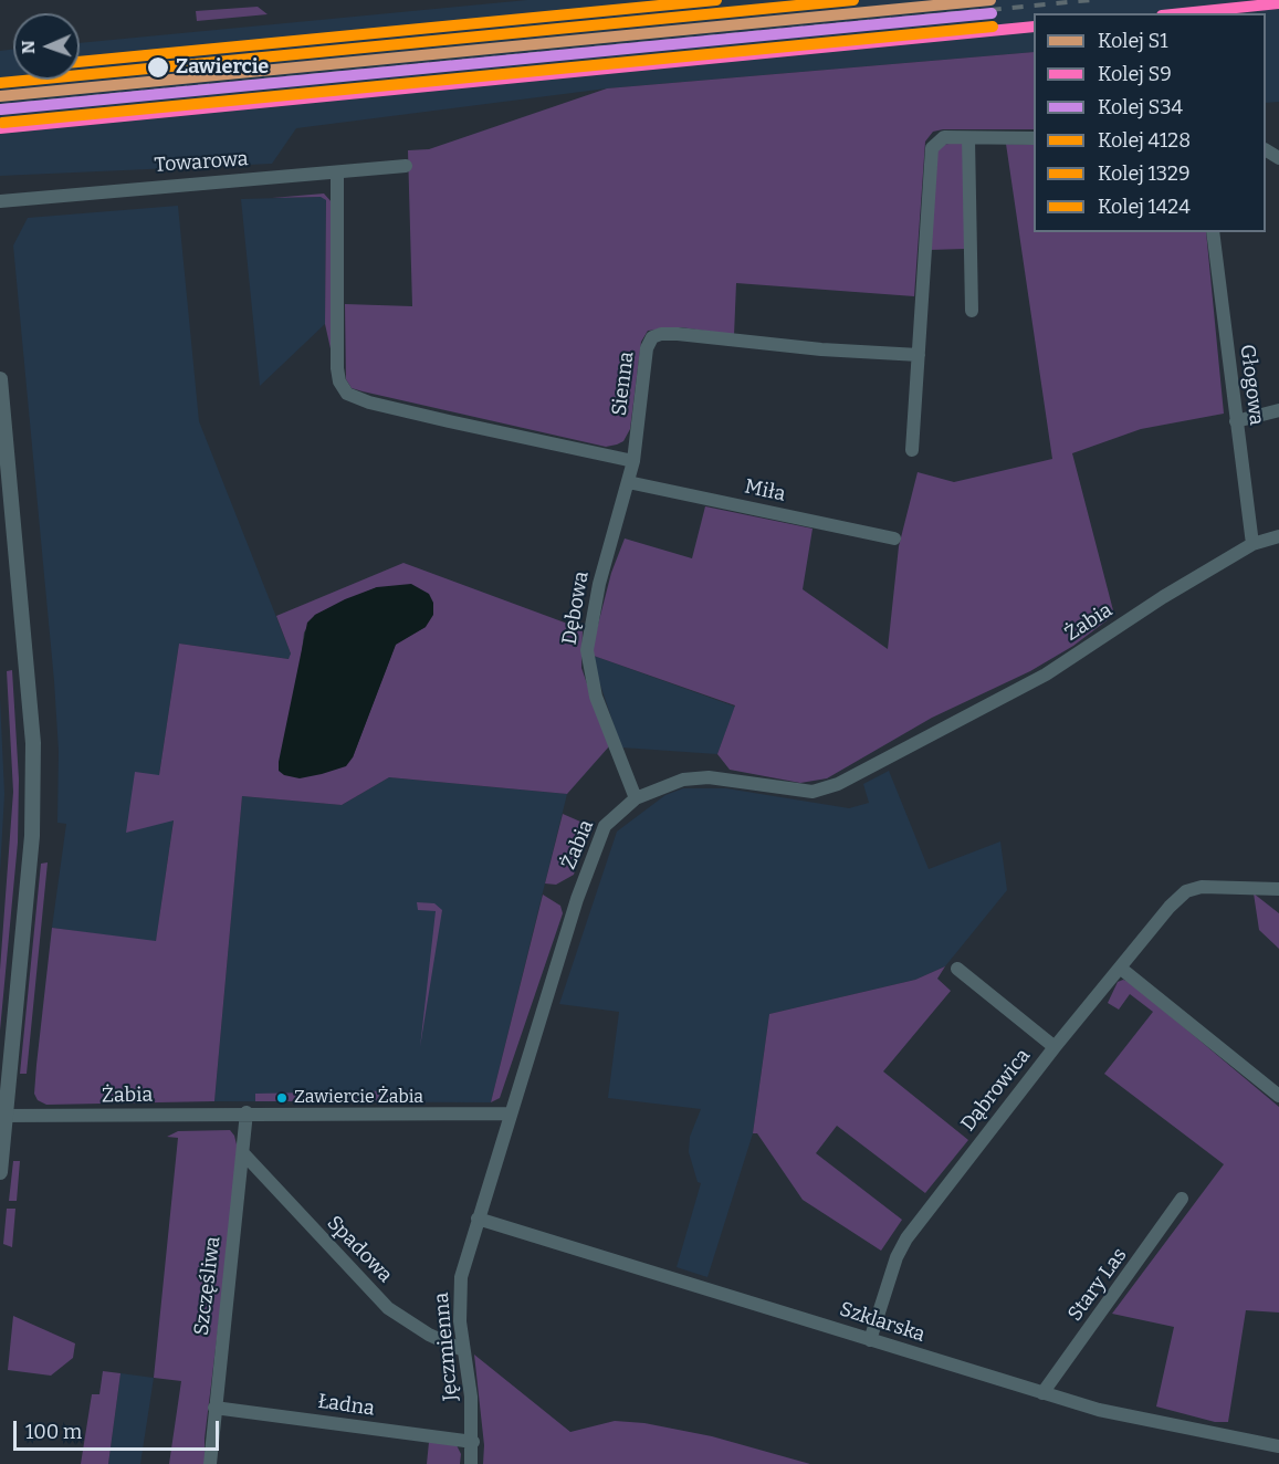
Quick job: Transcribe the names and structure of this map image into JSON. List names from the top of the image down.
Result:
{
  "streets": {
    "street": [
      "Towarowa",
      "Sienna",
      "Głogowa",
      "Miła",
      "Dębowa",
      "Żabia",
      "Dąbrowica",
      "Spadowa",
      "Stary Las",
      "Szczęśliwa",
      "Szklarska",
      "Jęczmienna",
      "Ładna"
    ]
  },
  "crossings": [
    ["Sienna", "Dębowa"],
    ["Głogowa", "Żabia"],
    ["Miła", "Dębowa"],
    ["Dębowa", "Żabia"],
    ["Żabia", "Szczęśliwa"],
    ["Żabia", "Jęczmienna"],
    ["Dąbrowica", "Szklarska"],
    ["Spadowa", "Szczęśliwa"],
    ["Spadowa", "Jęczmienna"],
    ["Stary Las", "Szklarska"],
    ["Szczęśliwa", "Ładna"],
    ["Szklarska", "Jęczmienna"],
    ["Jęczmienna", "Ładna"]
  ],
  "places": ["Zawiercie", "Zawiercie Żabia"],
  "lines": [
    "rail line S1",
    "rail line 4128",
    "rail line 1424",
    "rail line S9",
    "rail line S34",
    "rail line 1329"
  ],
  "legend": [
    "Kolej S1",
    "Kolej S9",
    "Kolej S34",
    "Kolej 4128",
    "Kolej 1329",
    "Kolej 1424"
  ],
  "scale_bar": "100 m",
  "north": "left"
}
